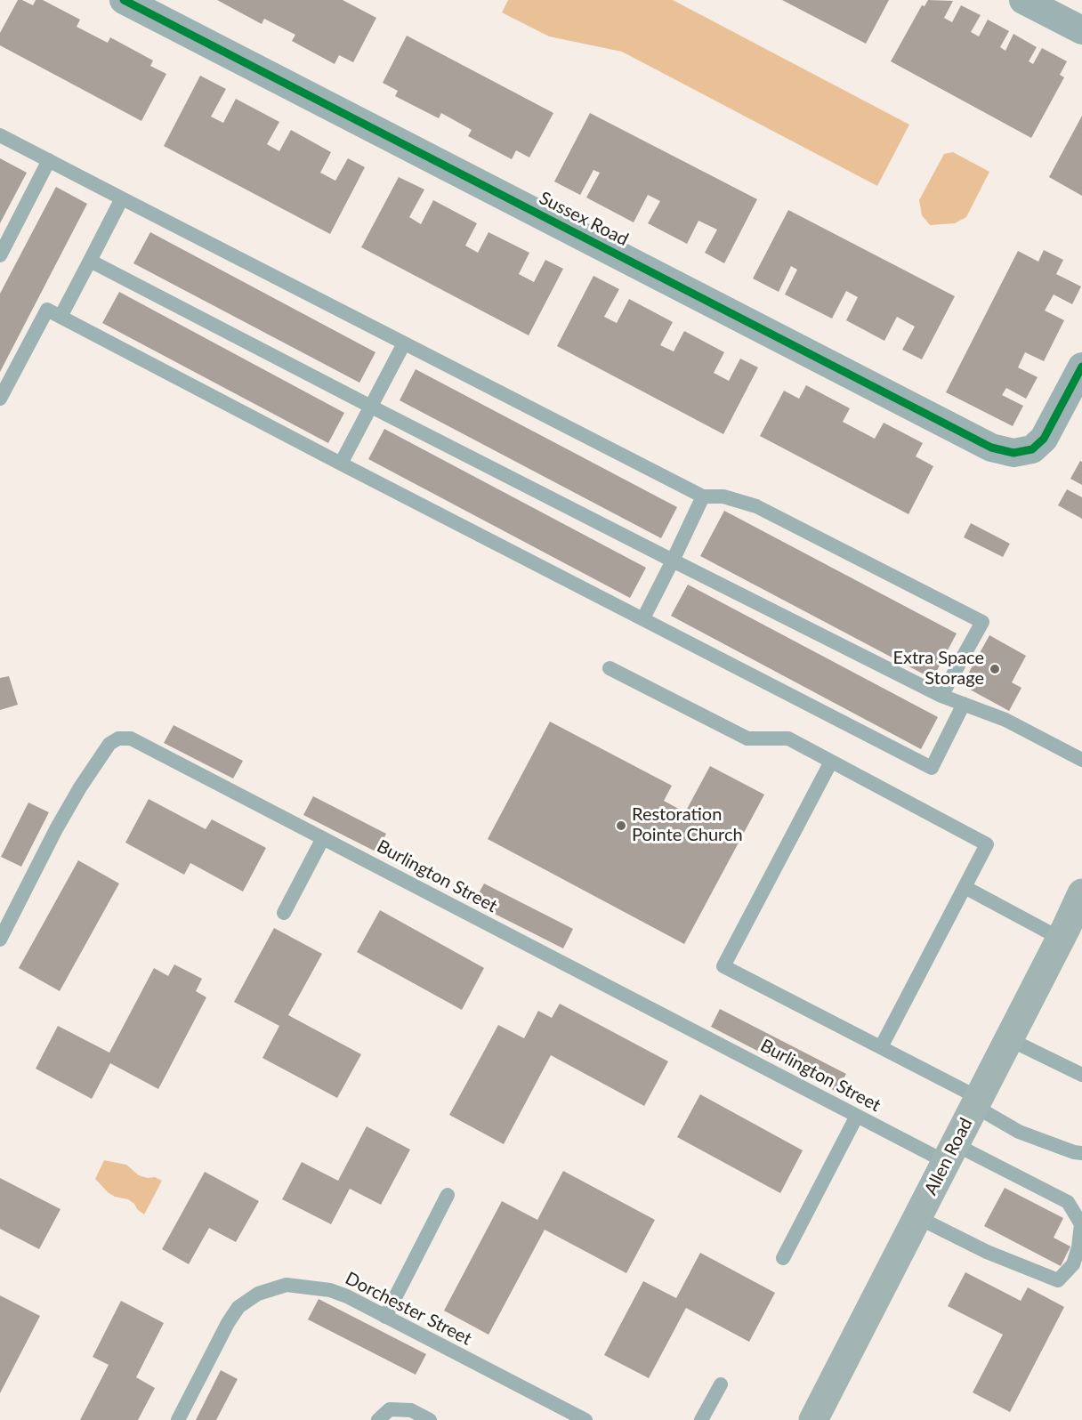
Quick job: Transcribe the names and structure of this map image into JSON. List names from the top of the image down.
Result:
{
  "streets": {
    "main road": ["Allen Road"],
    "street": ["Sussex Road"],
    "lane": ["Burlington Street", "Dorchester Street"]
  },
  "crossings": [
    ["Burlington Street", "Allen Road"]
  ],
  "places": ["Extra Space Storage", "Restoration Pointe Church"]
}
